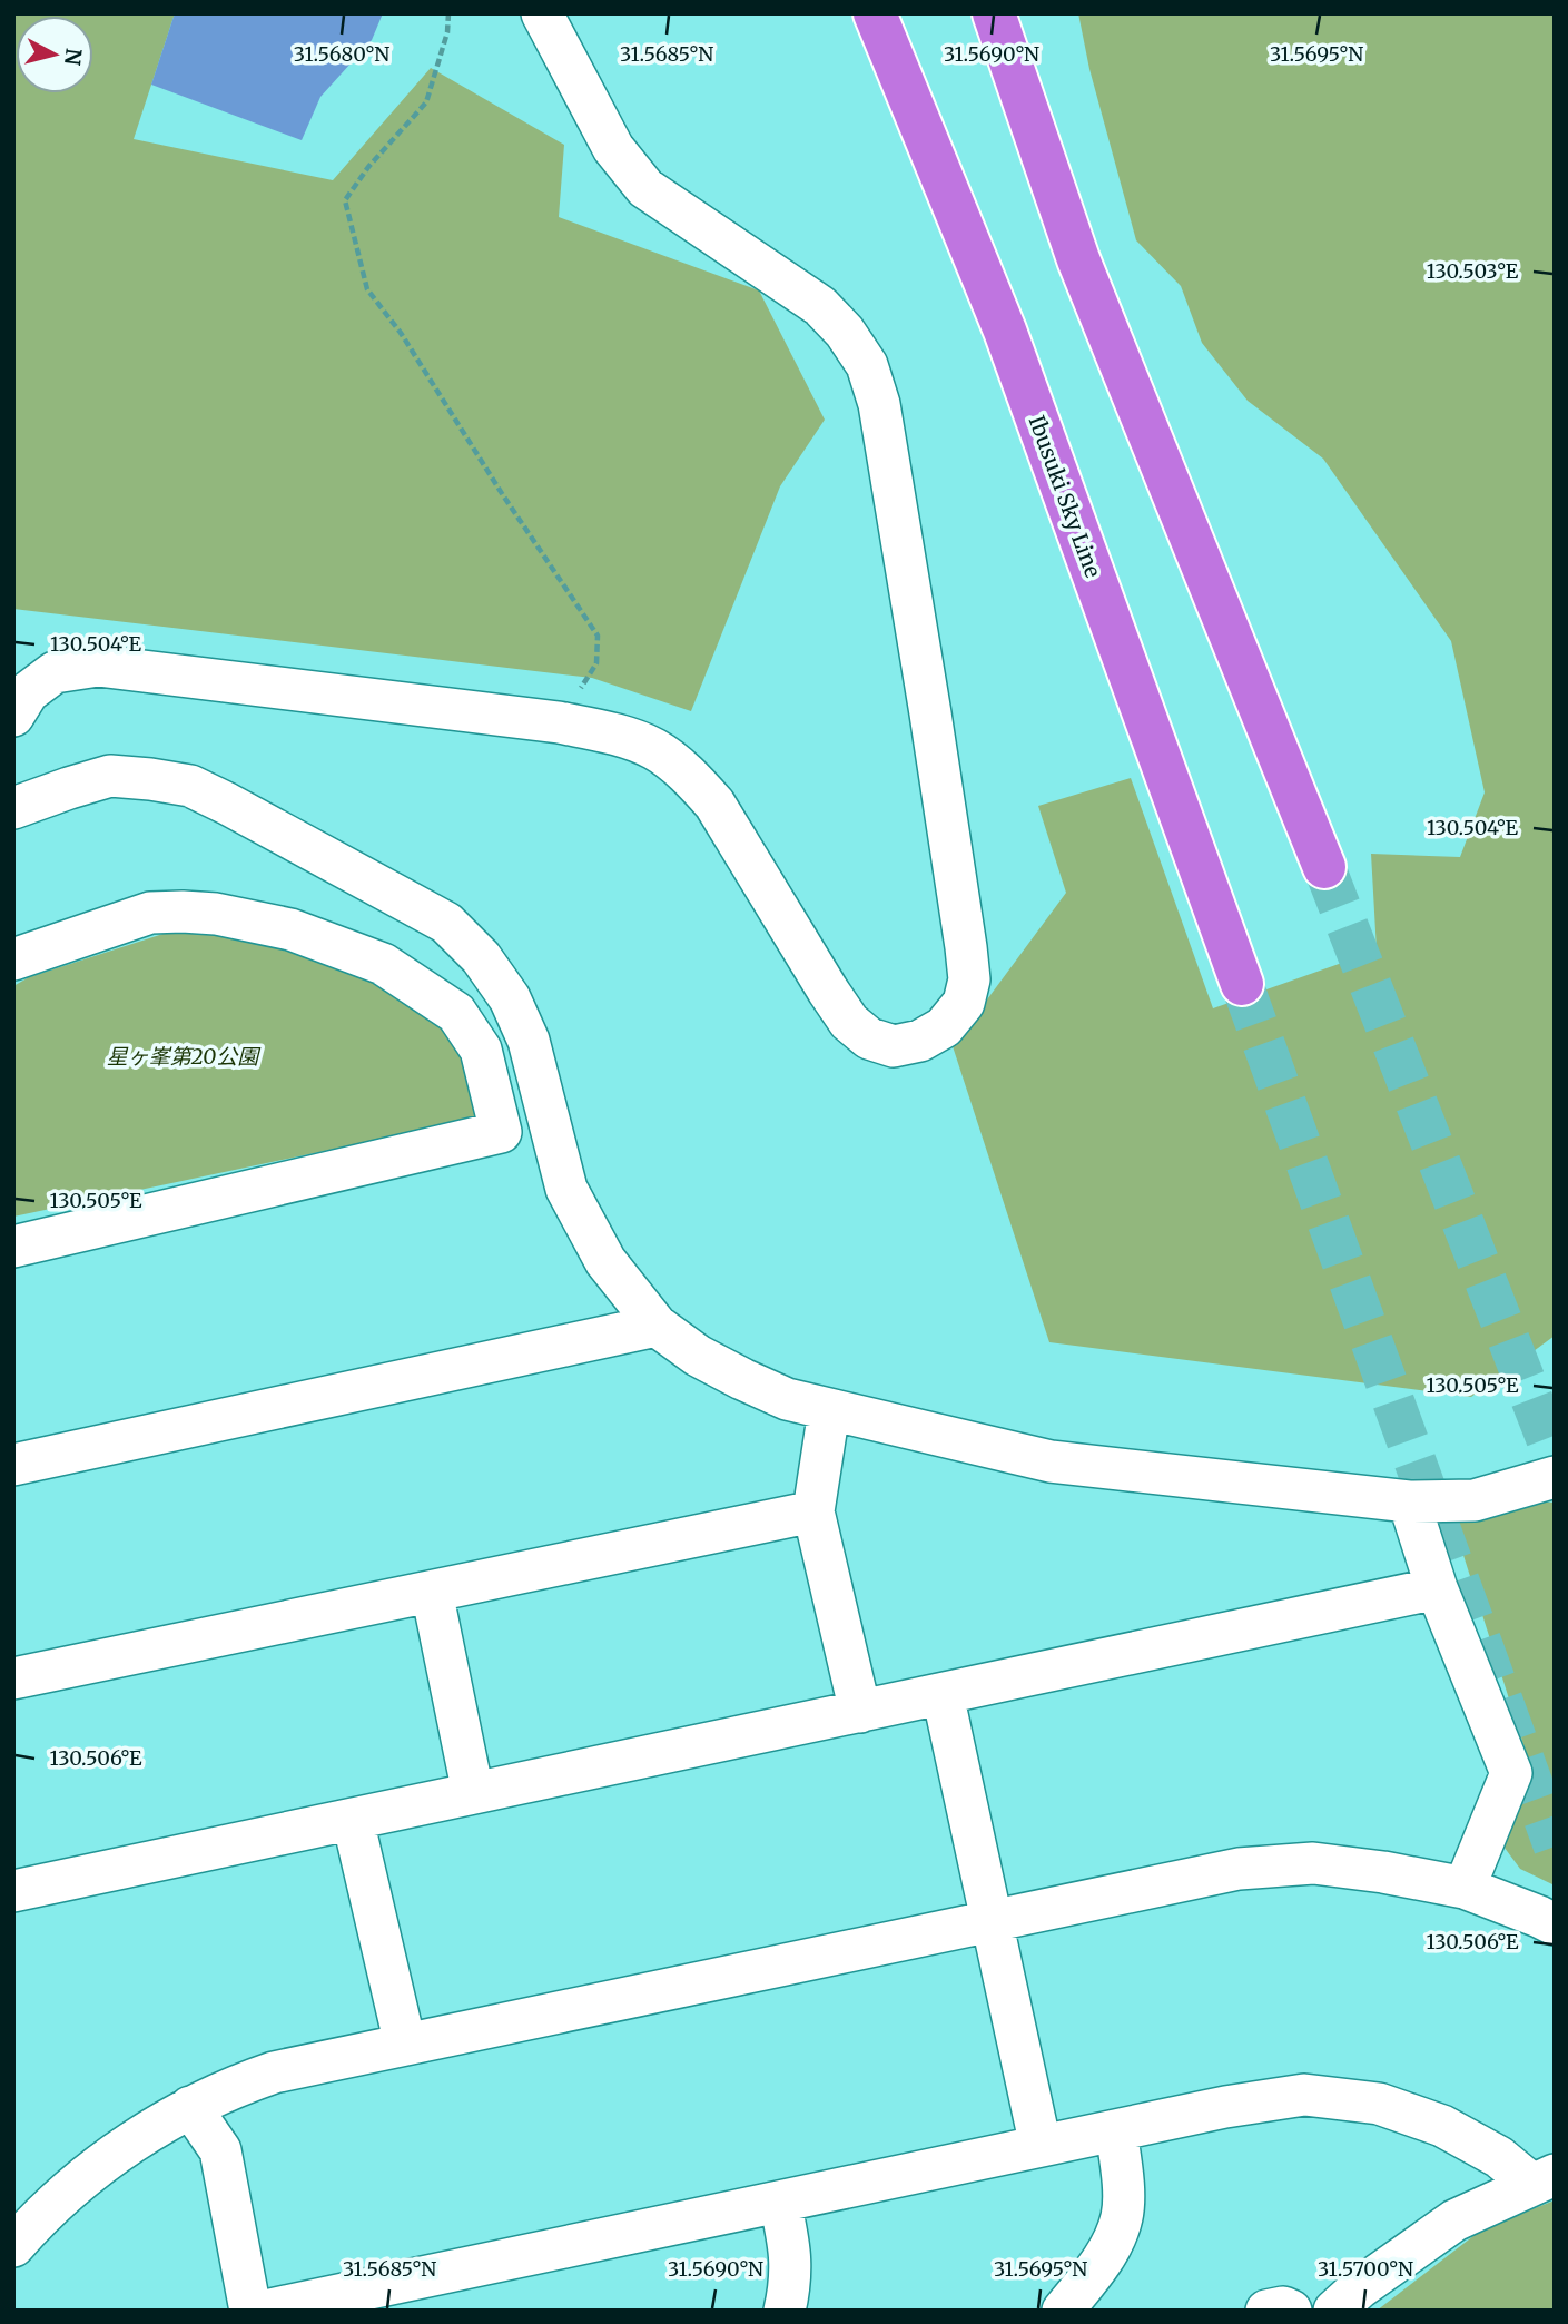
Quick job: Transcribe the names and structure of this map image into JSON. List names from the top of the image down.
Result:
{
  "streets": {
    "highway": ["Ibusuki Sky Line"]
  },
  "parks": ["星ヶ峯第20公園"],
  "north": "right",
  "coordinates": [
    "31.5680°N",
    "31.5685°N",
    "31.5690°N",
    "31.5695°N",
    "130.503°E",
    "130.504°E",
    "130.505°E",
    "130.506°E",
    "31.5700°N"
  ]
}
